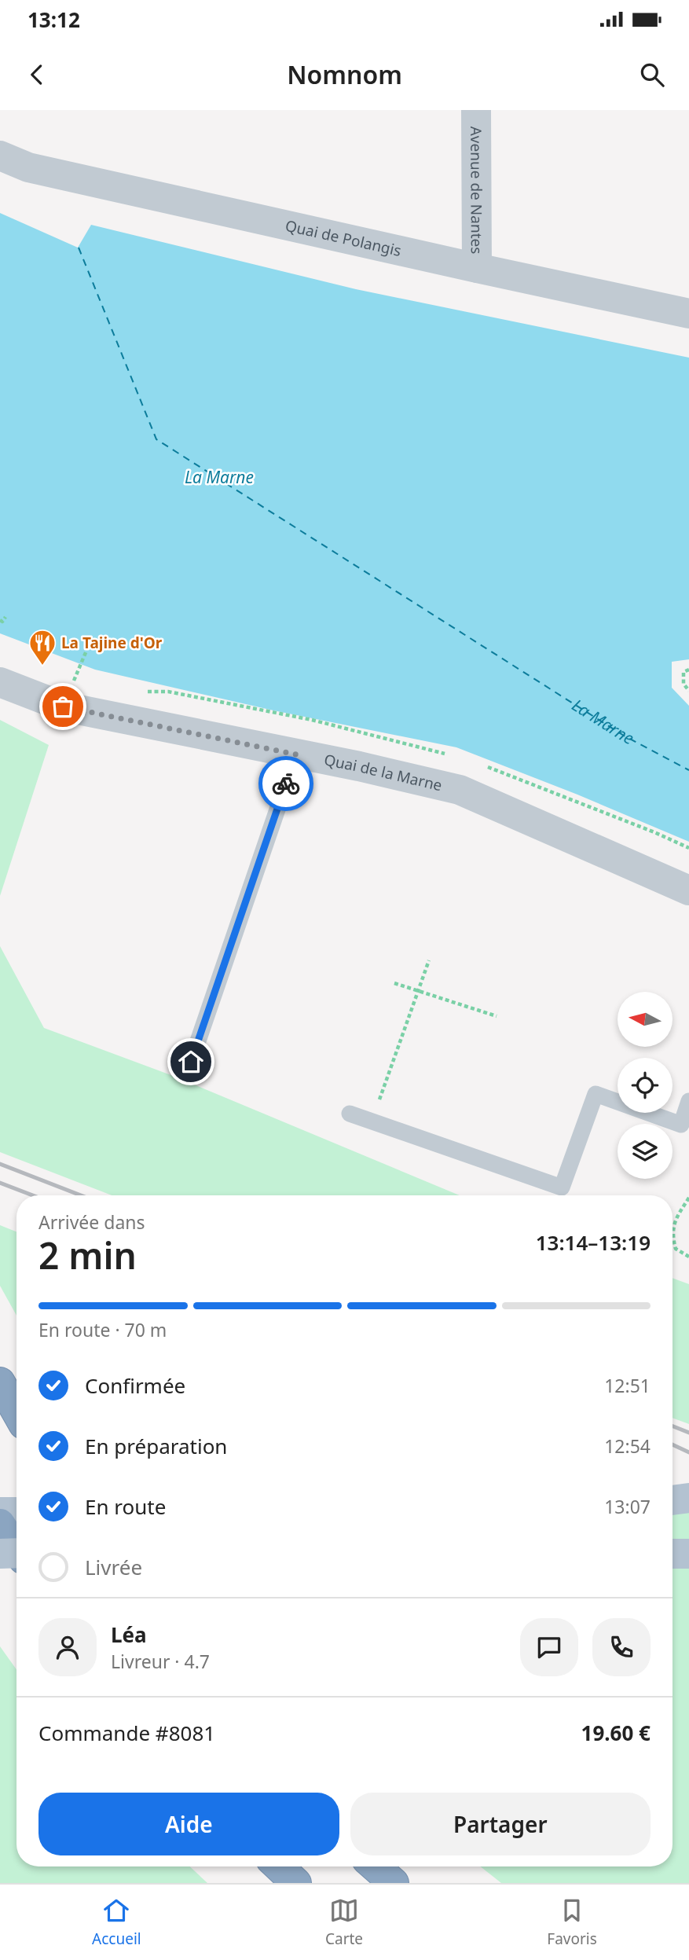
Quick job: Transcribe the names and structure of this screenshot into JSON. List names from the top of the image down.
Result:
{
  "streets": {
    "street": ["Avenue de Nantes", "Quai de Polangis", "Quai de la Marne"]
  },
  "crossings": [
    ["Avenue de Nantes", "Quai de Polangis"]
  ],
  "water": ["La Marne"],
  "places": {
    "restaurant": ["La Tajine d'Or"]
  },
  "north": "left",
  "page": {
    "status": "13:12",
    "header": "Nomnom",
    "heading": ["2 min", "Arrivée dans", "13:14–13:19"],
    "panel": [
      "Léa",
      "Livreur · 4.7",
      "Commande #8081",
      "19.60 €"
    ],
    "bar": "En route · 70 m",
    "list": [
      ["Confirmée", "12:51"],
      ["En préparation", "12:54"],
      ["En route", "13:07"],
      "Livrée"
    ],
    "buttons": ["Aide", "Partager"],
    "tabs": ["Accueil", "Carte", "Favoris"]
  }
}
